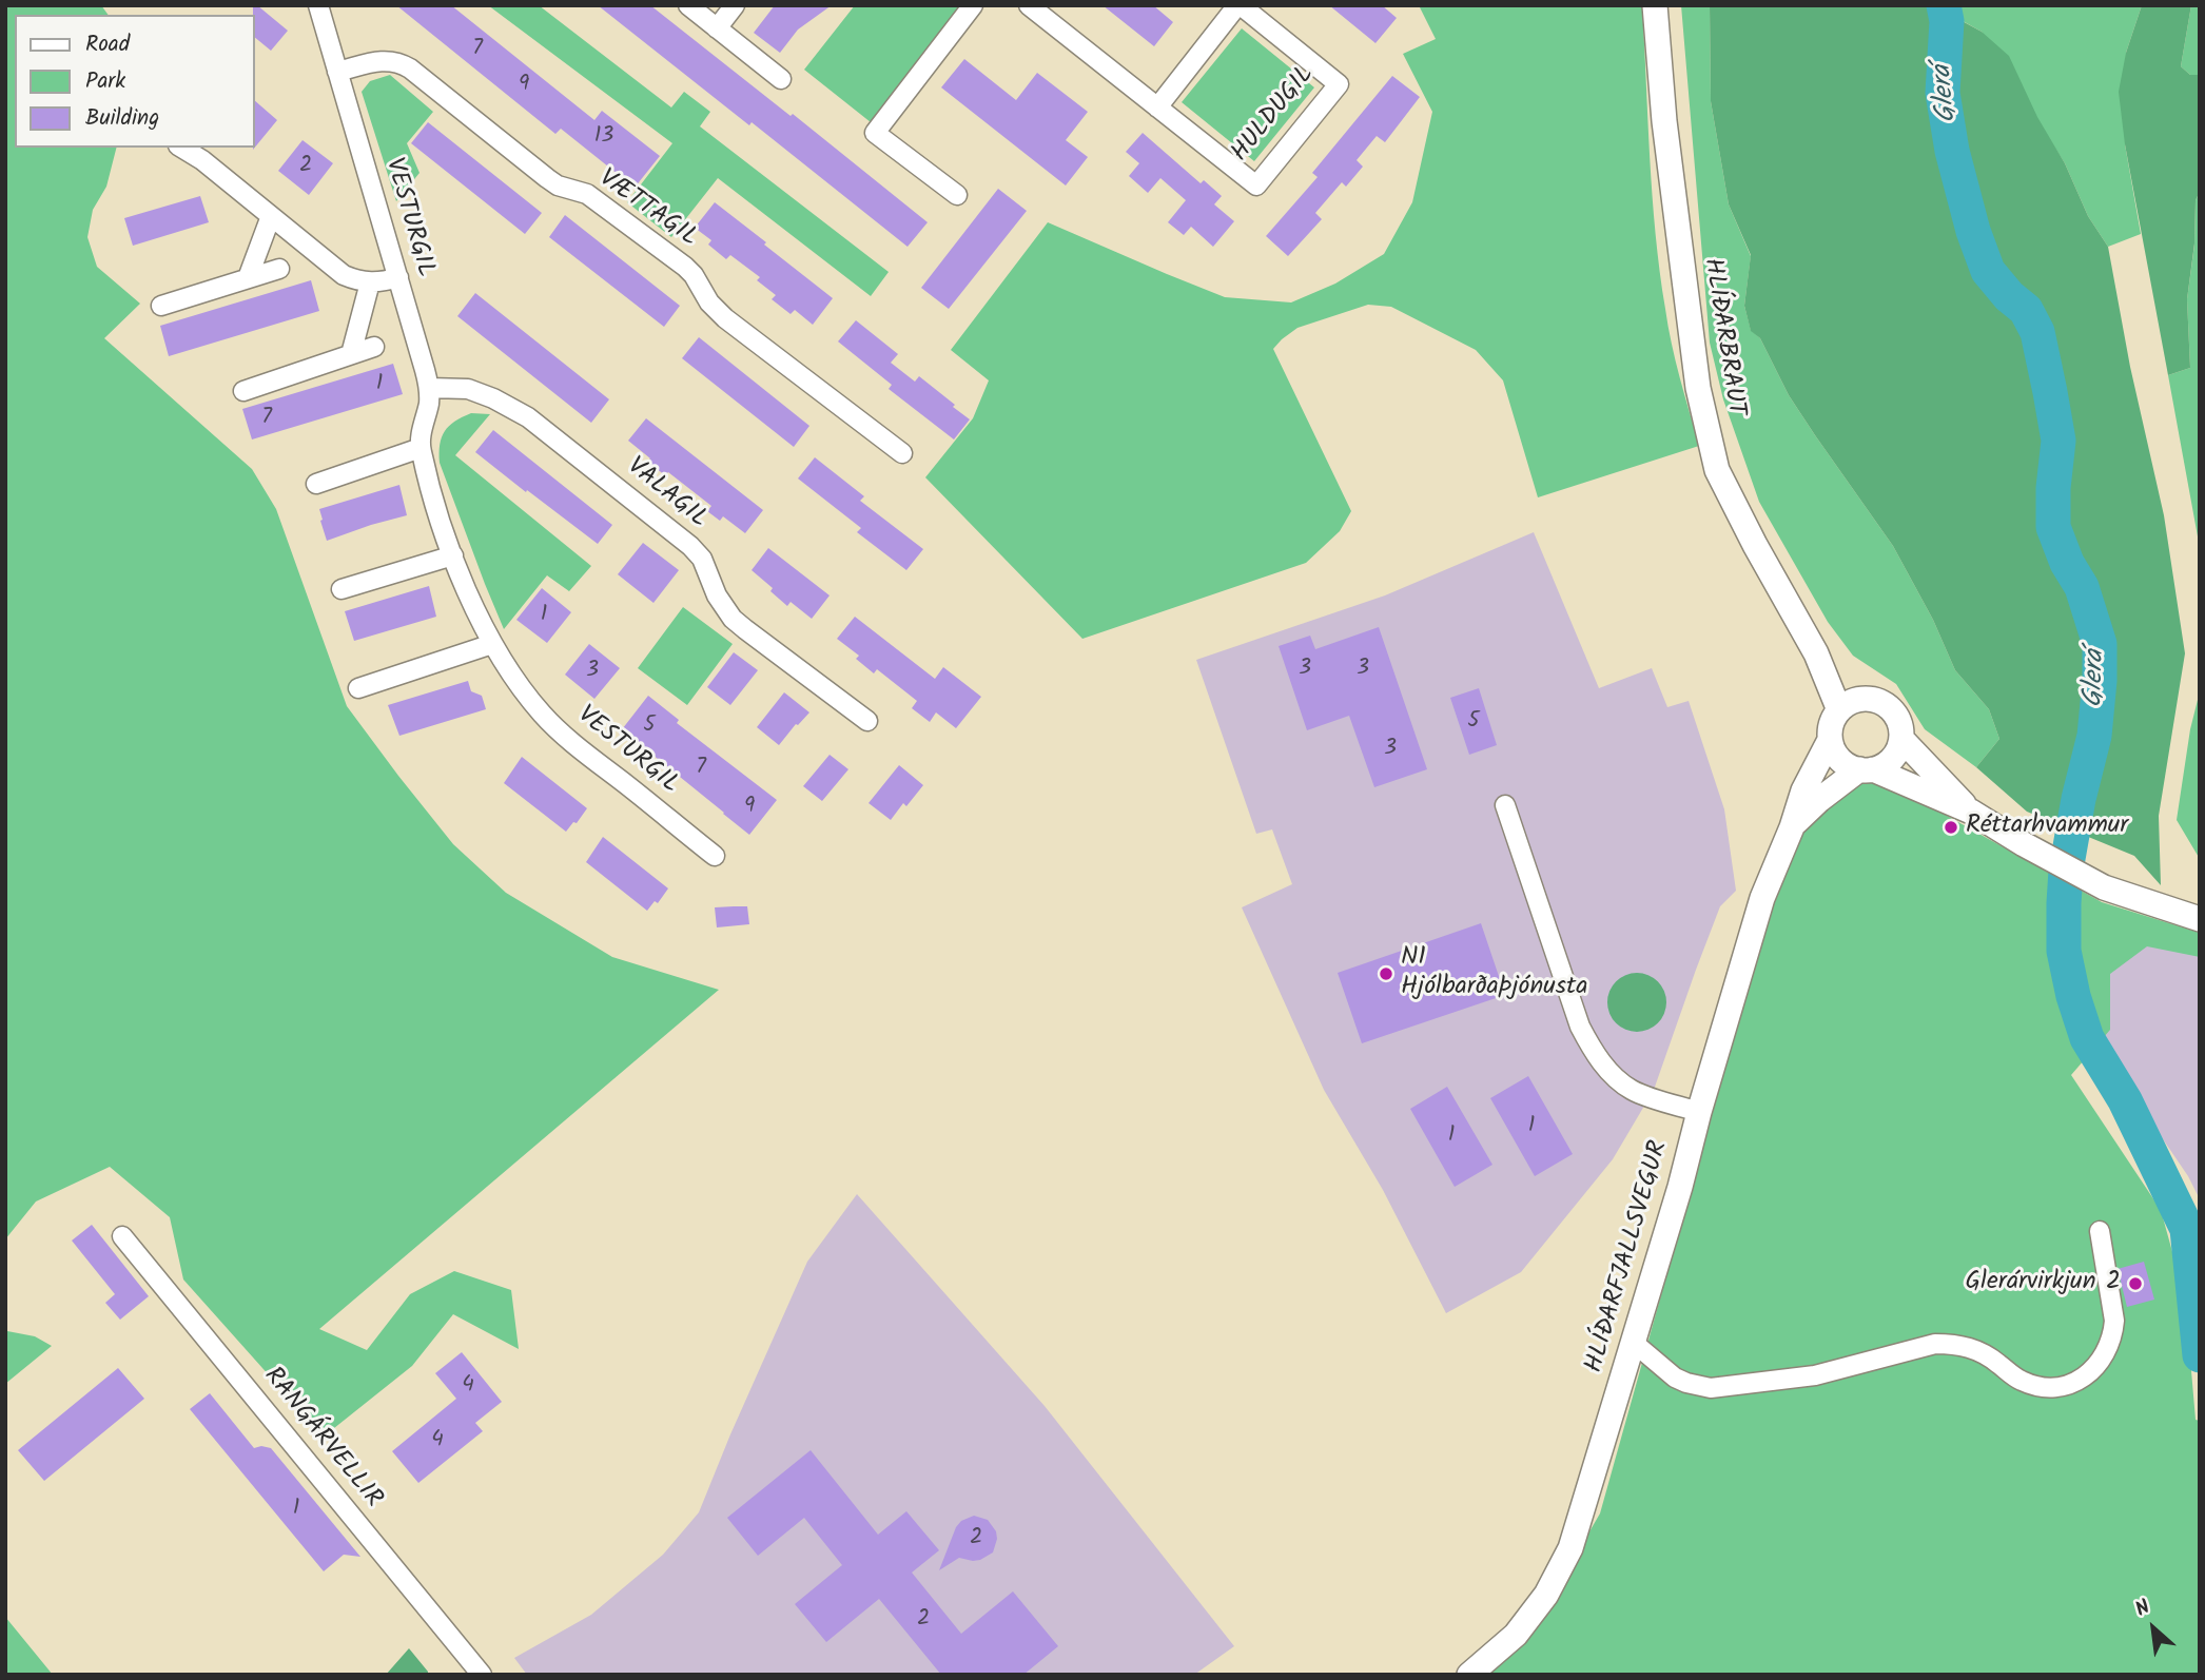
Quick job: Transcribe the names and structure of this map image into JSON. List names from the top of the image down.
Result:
{
  "streets": {
    "main road": ["HLÍÐARBRAUT", "HLÍÐARFJALLSVEGUR"],
    "street": [
      "HULDUGIL",
      "VÆTTAGIL",
      "VESTURGIL",
      "VALAGIL",
      "RANGÁRVELLIR"
    ]
  },
  "crossings": [
    ["VÆTTAGIL", "VESTURGIL"],
    ["VESTURGIL", "VALAGIL"],
    ["HLÍÐARBRAUT", "HLÍÐARFJALLSVEGUR"]
  ],
  "water": ["Glerá"],
  "places": ["Réttarhvammur", "N1 Hjólbarðaþjónusta", "Glerárvirkjun 2"],
  "house_numbers": [
    "7",
    "9",
    "13",
    "2",
    "1",
    "7",
    "1",
    "3",
    "3",
    "3",
    "5",
    "5",
    "3",
    "7",
    "9",
    "1",
    "1",
    "4",
    "4",
    "1",
    "2",
    "2"
  ],
  "legend": ["Road", "Park", "Building"],
  "north": "top left"
}
